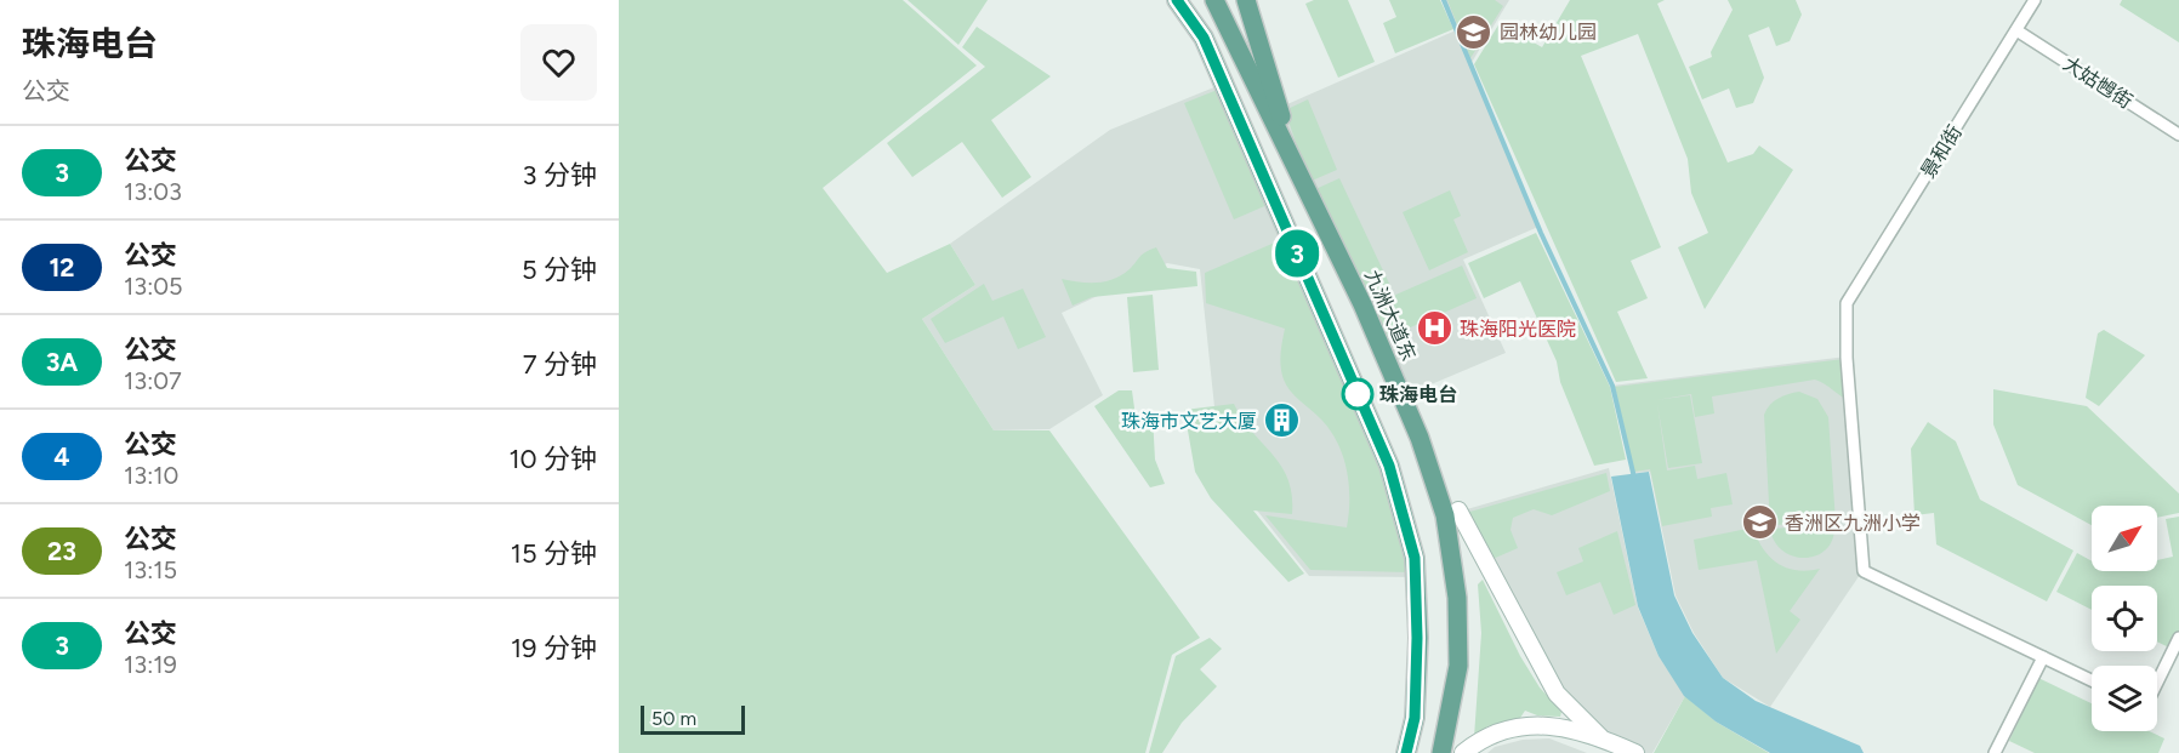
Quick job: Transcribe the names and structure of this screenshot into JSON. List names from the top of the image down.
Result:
{
  "streets": {
    "main road": ["九洲大道东"],
    "street": ["大姑乸街", "景和街"]
  },
  "crossings": [
    ["大姑乸街", "景和街"]
  ],
  "places": {
    "school or university": ["园林幼儿园", "香洲区九洲小学"],
    "hospital": ["珠海阳光医院"],
    "other": ["珠海电台"],
    "building": ["珠海市文艺大厦"]
  },
  "lines": ["bus line 3"],
  "scale_bar": "50 m",
  "north": "top right",
  "page": {
    "heading": ["珠海电台", "公交"],
    "on_map": "3",
    "list": [
      {
        "mark": "3",
        "name": "公交",
        "note": "13:03",
        "value": "3 分钟"
      },
      {
        "mark": "12",
        "name": "公交",
        "note": "13:05",
        "value": "5 分钟"
      },
      {
        "mark": "3A",
        "name": "公交",
        "note": "13:07",
        "value": "7 分钟"
      },
      {
        "mark": "4",
        "name": "公交",
        "note": "13:10",
        "value": "10 分钟"
      },
      {
        "mark": "23",
        "name": "公交",
        "note": "13:15",
        "value": "15 分钟"
      },
      {
        "mark": "3",
        "name": "公交",
        "note": "13:19",
        "value": "19 分钟"
      }
    ],
    "scale": "50 m"
  }
}
